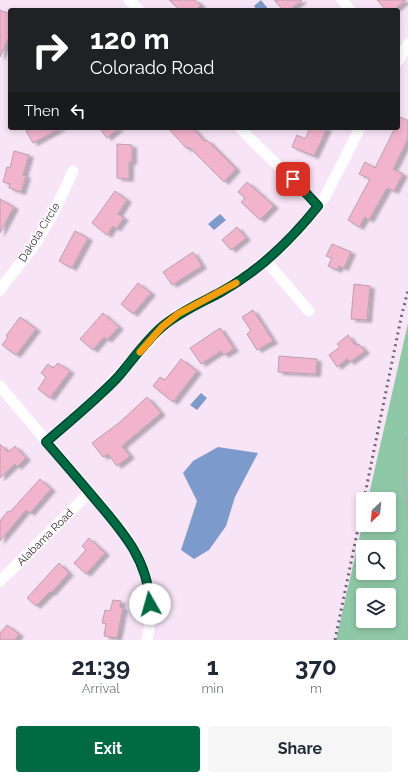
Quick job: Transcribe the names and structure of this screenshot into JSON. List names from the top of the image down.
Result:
{
  "streets": {
    "street": ["Dakota Circle", "Alabama Road"]
  },
  "north": "bottom left",
  "page": {
    "turn": ["120 m", "Colorado Road"],
    "then": "Then",
    "eta": [
      "21:39",
      "Arrival",
      "1",
      "min",
      "370",
      "m"
    ],
    "buttons": ["Exit", "Share"]
  }
}
